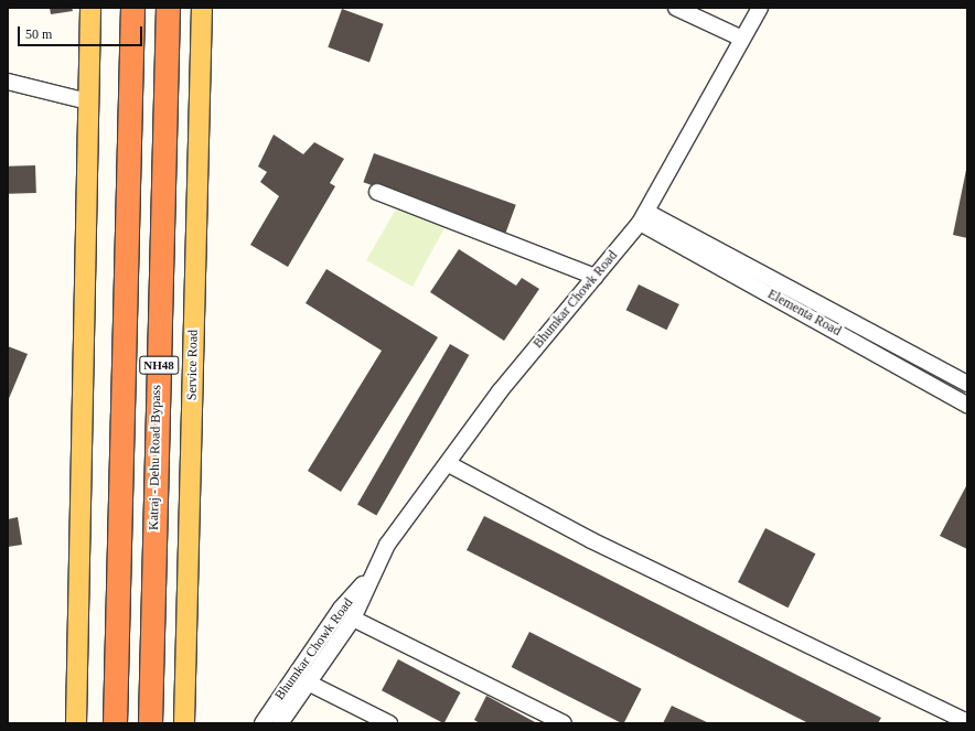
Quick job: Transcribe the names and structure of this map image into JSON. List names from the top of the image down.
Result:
{
  "streets": {
    "highway": ["NH48", "Katraj - Dehu Road Bypass"],
    "main road": ["Service Road"],
    "street": ["Bhumkar Chowk Road", "Elementa Road"]
  },
  "crossings": [
    ["Bhumkar Chowk Road", "Elementa Road"]
  ],
  "scale_bar": "50 m"
}
